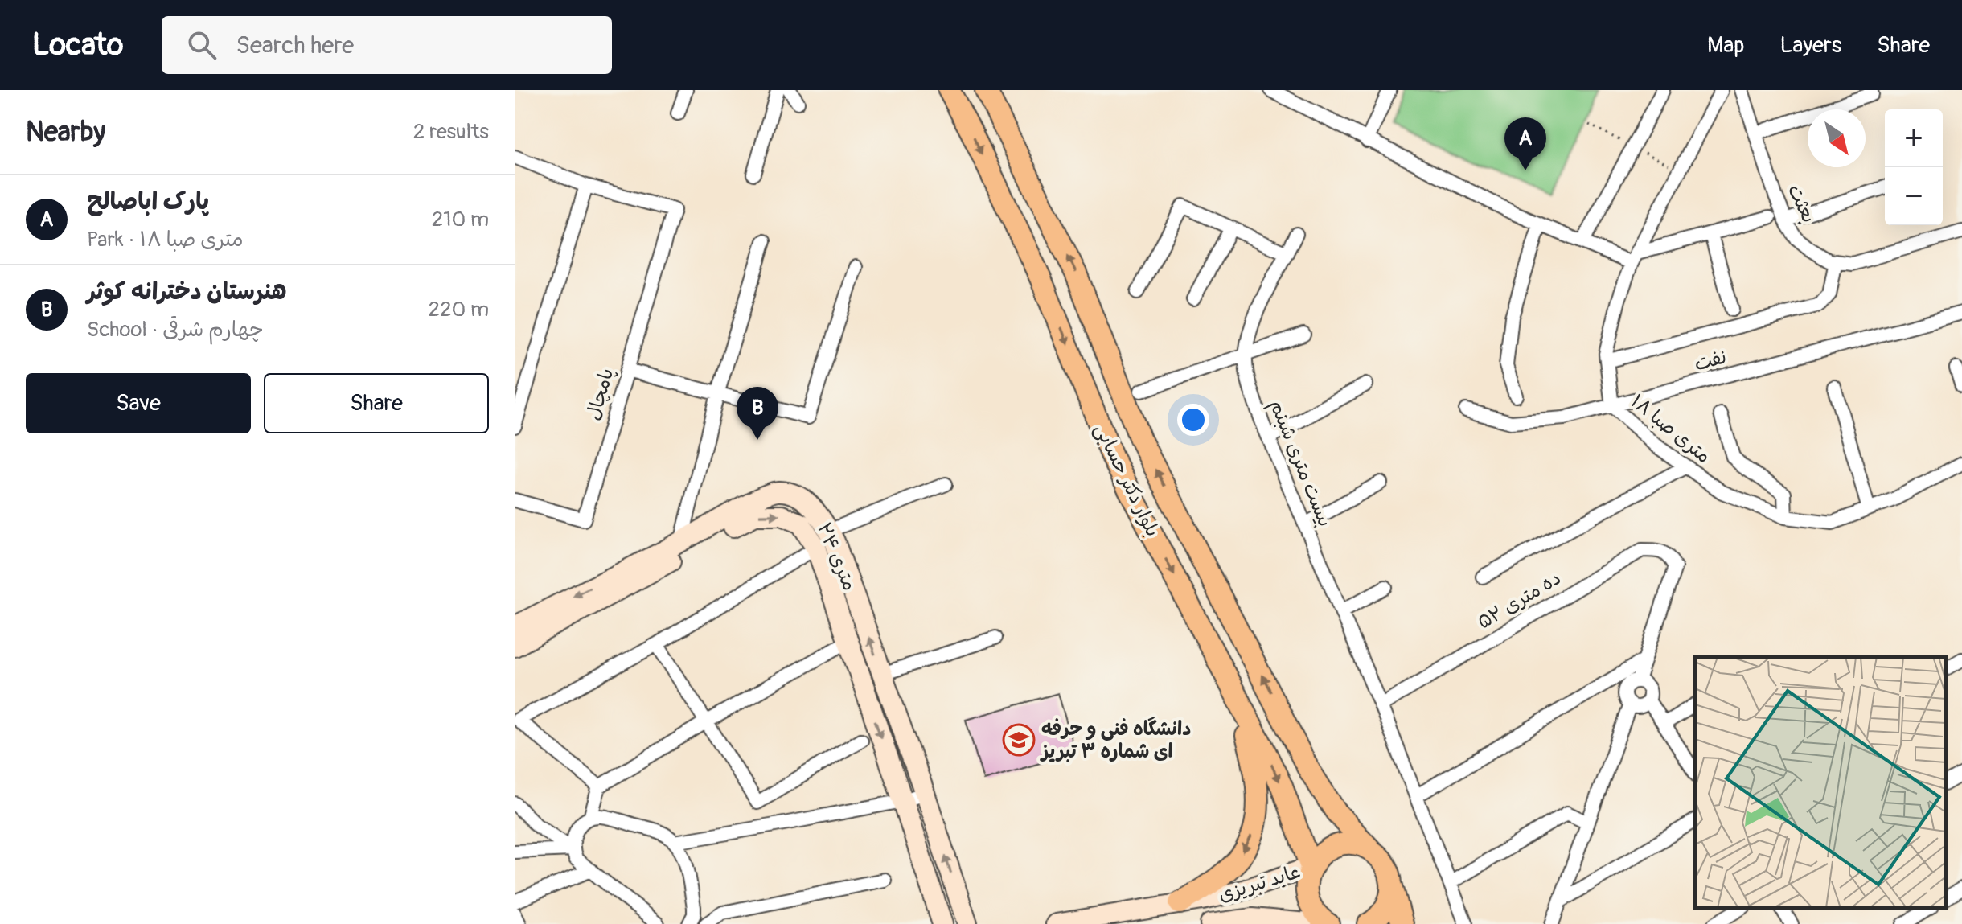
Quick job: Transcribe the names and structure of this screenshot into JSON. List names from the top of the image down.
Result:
{
  "streets": {
    "main road": ["بلوار دکتر حسابی"],
    "street": [
      "بعثت",
      "نفت",
      "پامچال",
      "متری صبا ۱۸",
      "بیست متری شبنم",
      "۲۴ متری",
      "ده متری ۵۲",
      "عابد تبریزی"
    ]
  },
  "crossings": [
    ["نفت", "متری صبا ۱۸"],
    ["بیست متری شبنم", "ده متری ۵۲"],
    ["بلوار دکتر حسابی", "عابد تبریزی"]
  ],
  "places": {
    "school or university": ["دانشگاه فنی و حرفه ای شماره ۳ تبریز"]
  },
  "north": "bottom right",
  "page": {
    "header": "Locato",
    "search": "Search here",
    "nav": ["Map", "Layers", "Share"],
    "heading": ["Nearby", "2 results"],
    "map_buttons": ["+", "−"],
    "pins": ["A", "B"],
    "list": [
      {
        "mark": "A",
        "name": "پارک اباصالح",
        "note": "Park · متری صبا ۱۸",
        "value": "210 m"
      },
      {
        "mark": "B",
        "name": "هنرستان دخترانه کوثر",
        "note": "School · چهارم شرقی",
        "value": "220 m"
      }
    ],
    "buttons": ["Save", "Share"]
  }
}
